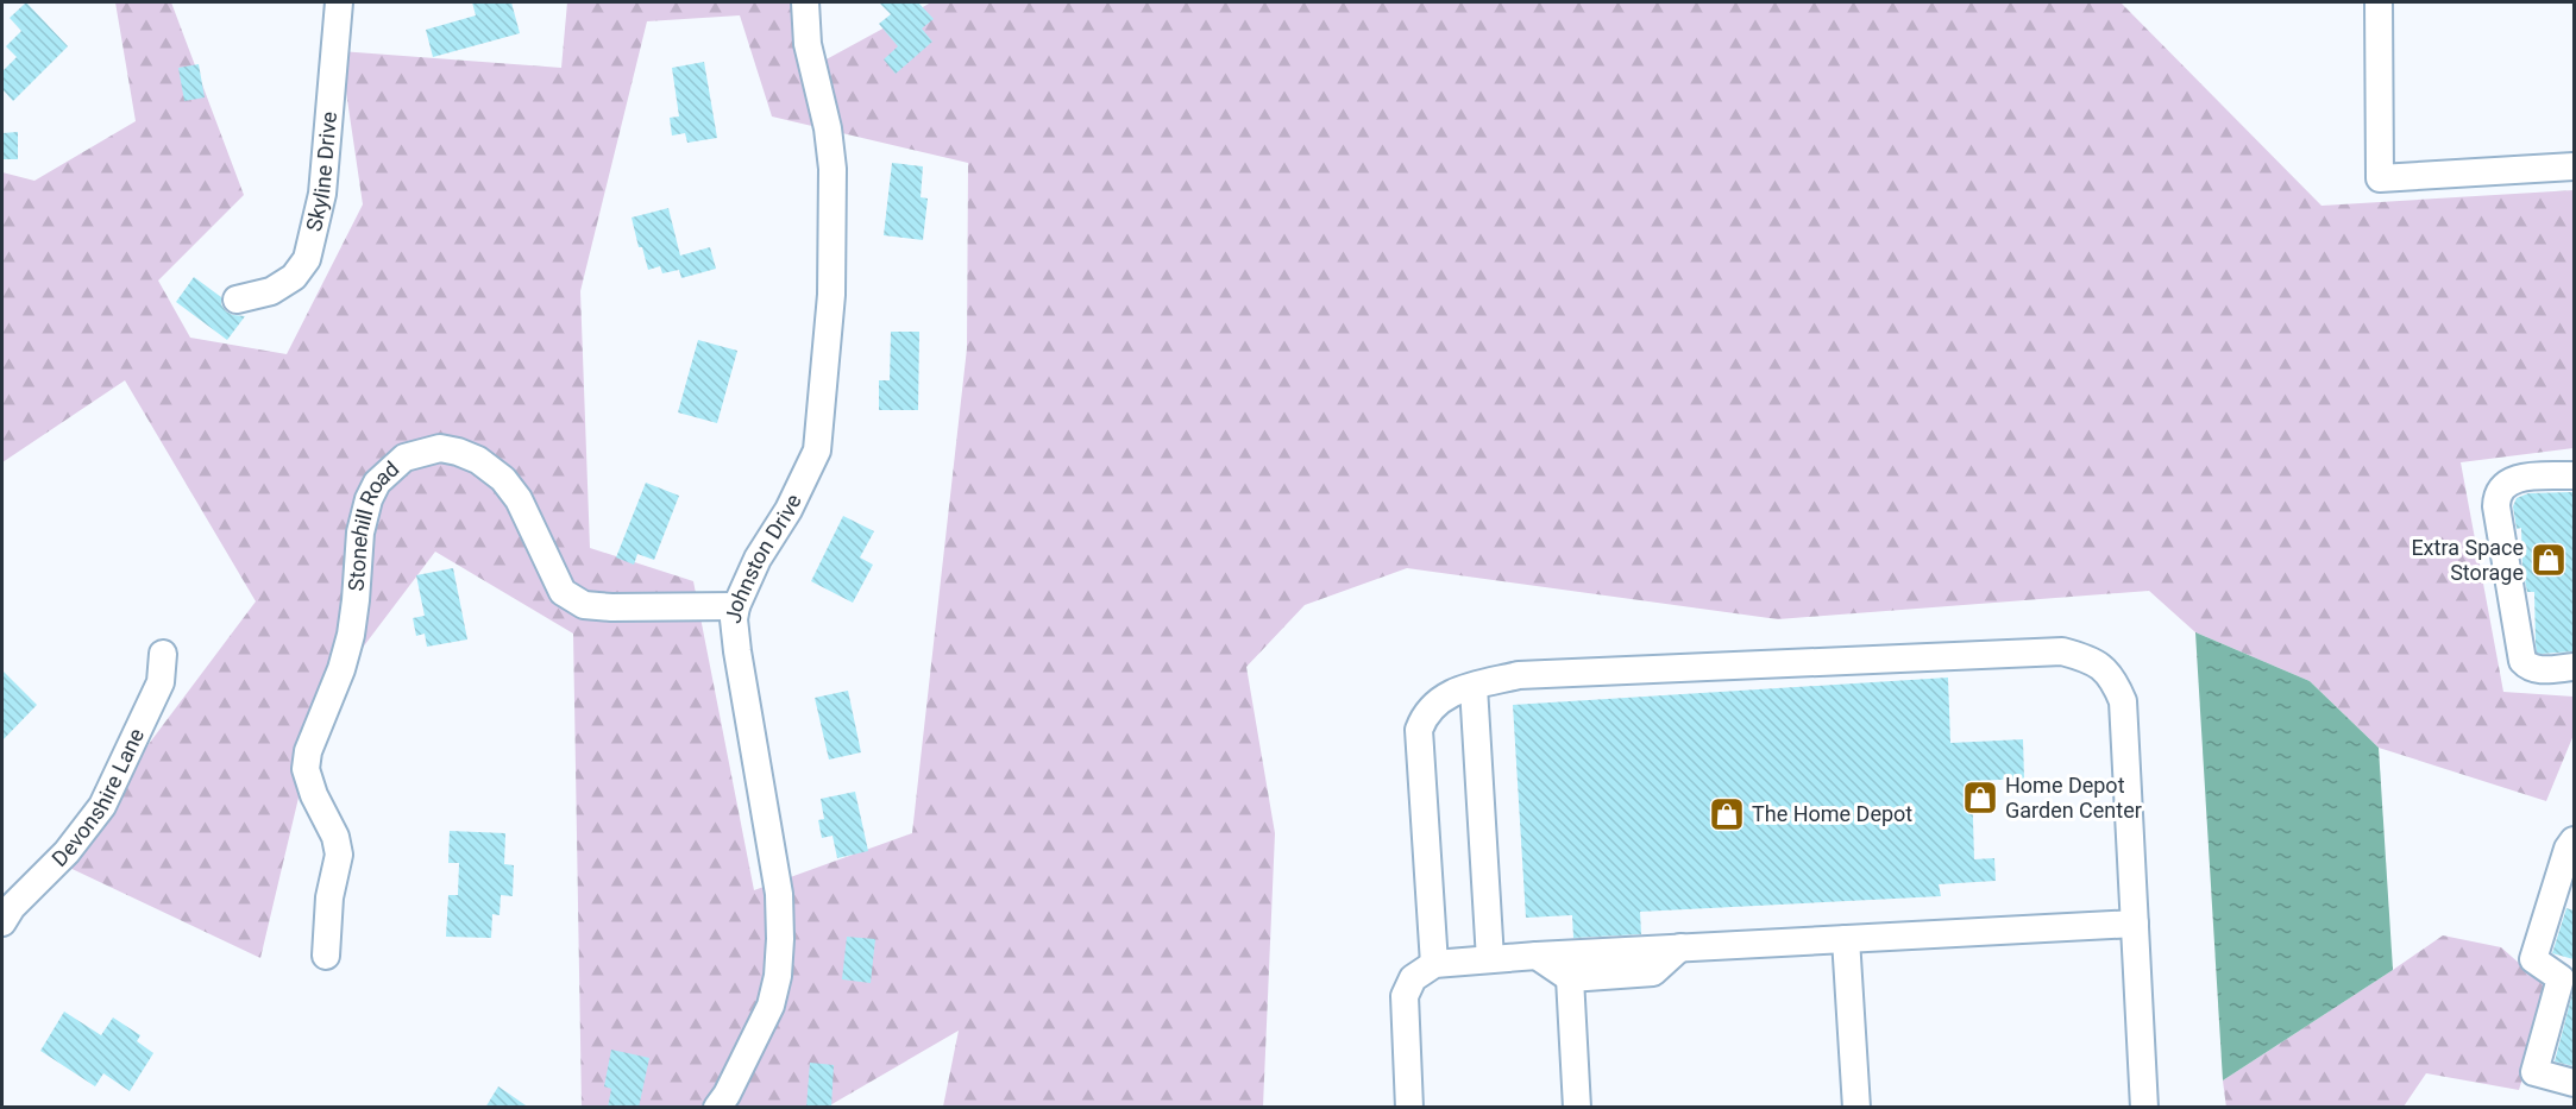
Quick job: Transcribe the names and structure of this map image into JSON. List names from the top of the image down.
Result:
{
  "streets": {
    "street": [
      "Skyline Drive",
      "Stonehill Road",
      "Johnston Drive",
      "Devonshire Lane"
    ]
  },
  "crossings": [
    ["Stonehill Road", "Johnston Drive"]
  ],
  "places": {
    "shop": ["Extra Space Storage", "Home Depot Garden Center", "The Home Depot"]
  }
}
